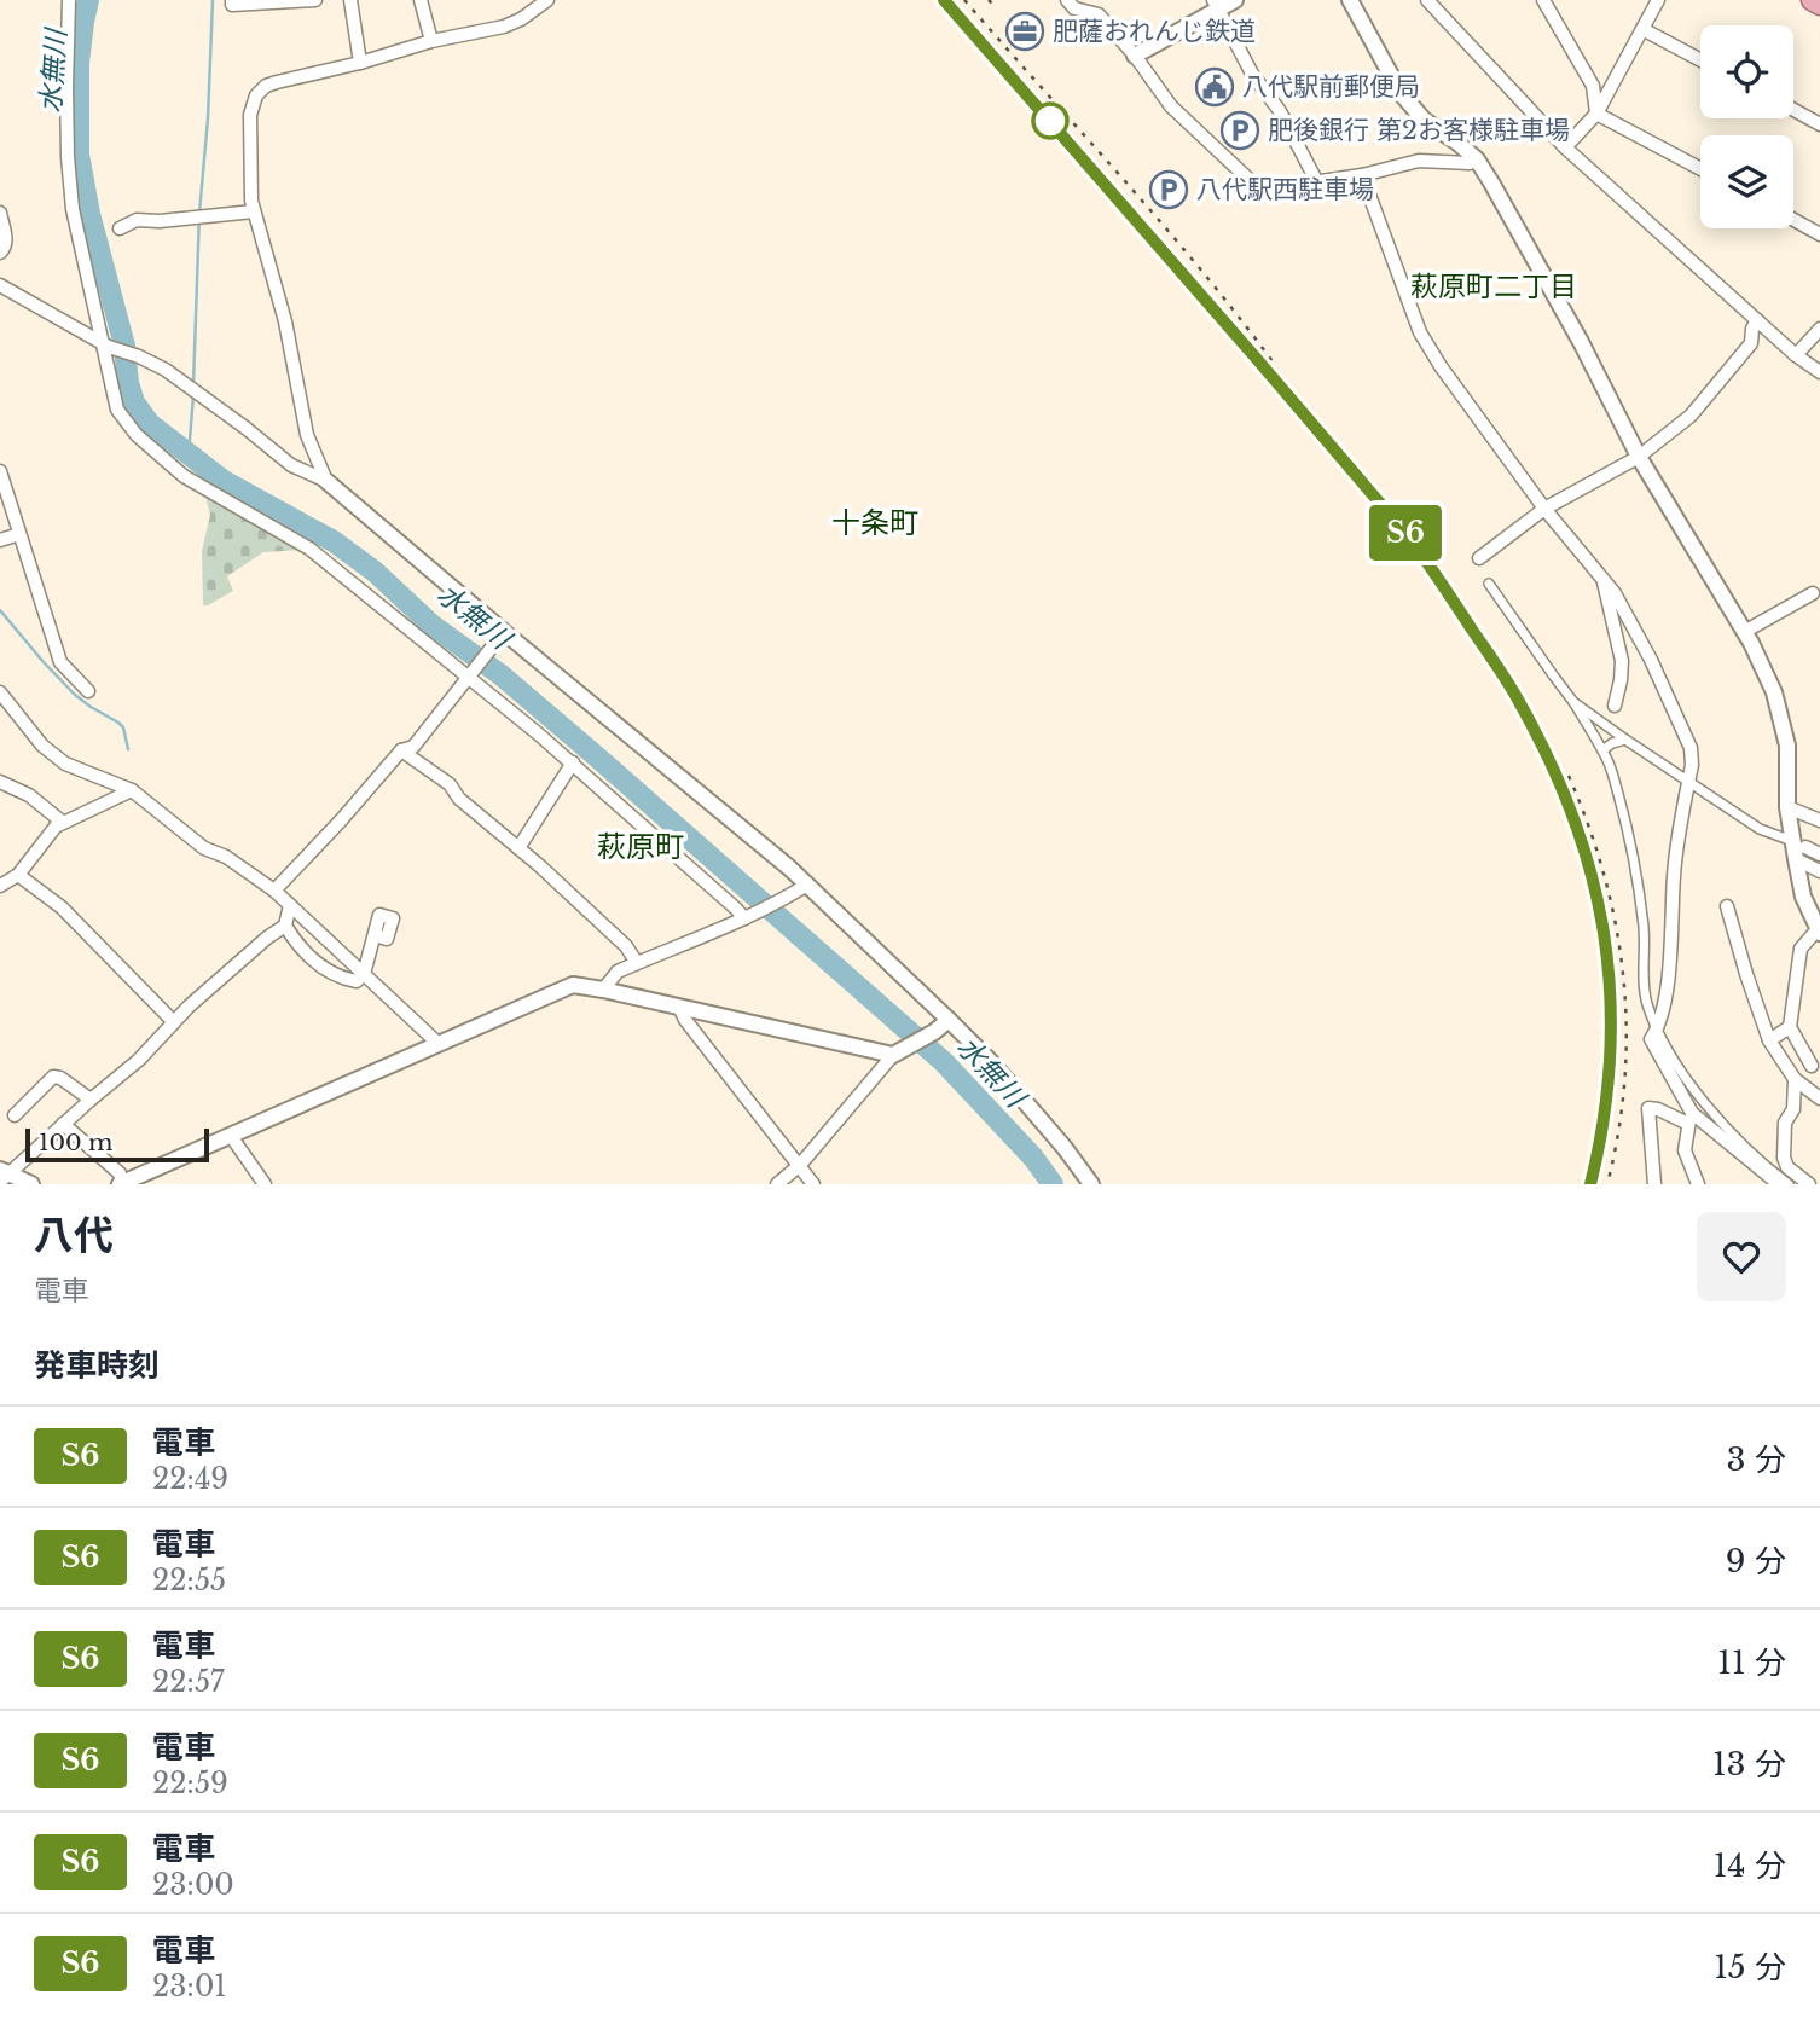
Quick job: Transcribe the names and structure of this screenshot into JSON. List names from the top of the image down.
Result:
{
  "districts": ["萩原町二丁目", "十条町", "萩原町"],
  "water": ["水無川"],
  "places": {
    "office": ["肥薩おれんじ鉄道"],
    "public building": ["八代駅前郵便局"],
    "parking": ["肥後銀行 第2お客様駐車場", "八代駅西駐車場"]
  },
  "scale_bar": "100 m",
  "page": {
    "on_map": "S6",
    "scale": "100 m",
    "heading": [
      ["八代", "電車"],
      "発車時刻"
    ],
    "list": [
      {
        "mark": "S6",
        "name": "電車",
        "note": "22:49",
        "value": "3 分"
      },
      {
        "mark": "S6",
        "name": "電車",
        "note": "22:55",
        "value": "9 分"
      },
      {
        "mark": "S6",
        "name": "電車",
        "note": "22:57",
        "value": "11 分"
      },
      {
        "mark": "S6",
        "name": "電車",
        "note": "22:59",
        "value": "13 分"
      },
      {
        "mark": "S6",
        "name": "電車",
        "note": "23:00",
        "value": "14 分"
      },
      {
        "mark": "S6",
        "name": "電車",
        "note": "23:01",
        "value": "15 分"
      }
    ]
  }
}
